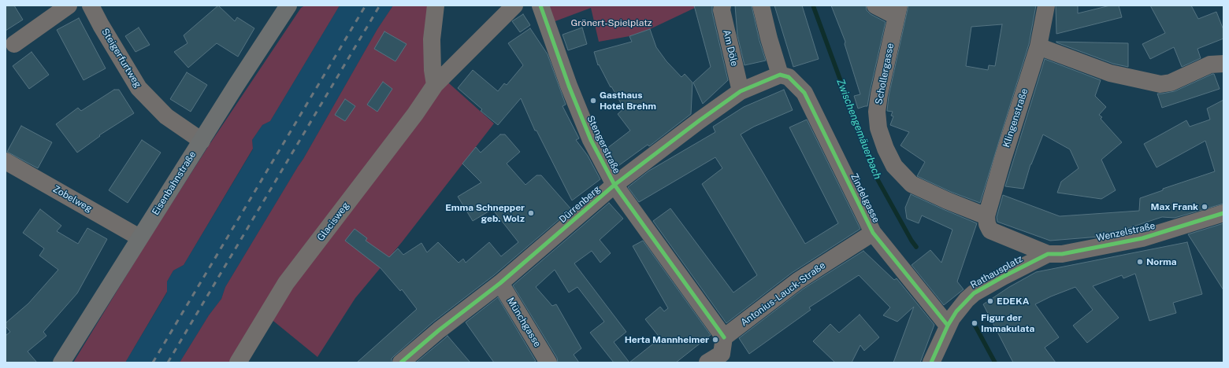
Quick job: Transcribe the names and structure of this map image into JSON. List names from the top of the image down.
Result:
{
  "streets": {
    "street": [
      "Am Döle",
      "Steigerfurtweg",
      "Schollergasse",
      "Klingenstraße",
      "Stengerstraße",
      "Eisenbahnstraße",
      "Zindelgasse",
      "Zobelweg",
      "Dürrenberg",
      "Glacisweg",
      "Wenzelstraße",
      "Rathausplatz",
      "Antonius-Lauck-Straße",
      "Münchgasse"
    ]
  },
  "crossings": [
    ["Am Döle", "Dürrenberg"],
    ["Steigerfurtweg", "Eisenbahnstraße"],
    ["Schollergasse", "Klingenstraße"],
    ["Schollergasse", "Rathausplatz"],
    ["Klingenstraße", "Rathausplatz"],
    ["Stengerstraße", "Dürrenberg"],
    ["Stengerstraße", "Antonius-Lauck-Straße"],
    ["Eisenbahnstraße", "Zobelweg"],
    ["Zindelgasse", "Dürrenberg"],
    ["Zindelgasse", "Rathausplatz"],
    ["Zindelgasse", "Antonius-Lauck-Straße"],
    ["Dürrenberg", "Münchgasse"],
    ["Wenzelstraße", "Rathausplatz"]
  ],
  "water": ["Zwischengemäuerbach"],
  "parks": ["Grönert-Spielplatz"],
  "places": [
    "Gasthaus Hotel Brehm",
    "Max Frank",
    "Emma Schnepper geb. Wolz",
    "Norma",
    "EDEKA",
    "Figur der Immakulata",
    "Herta Mannheimer"
  ]
}
